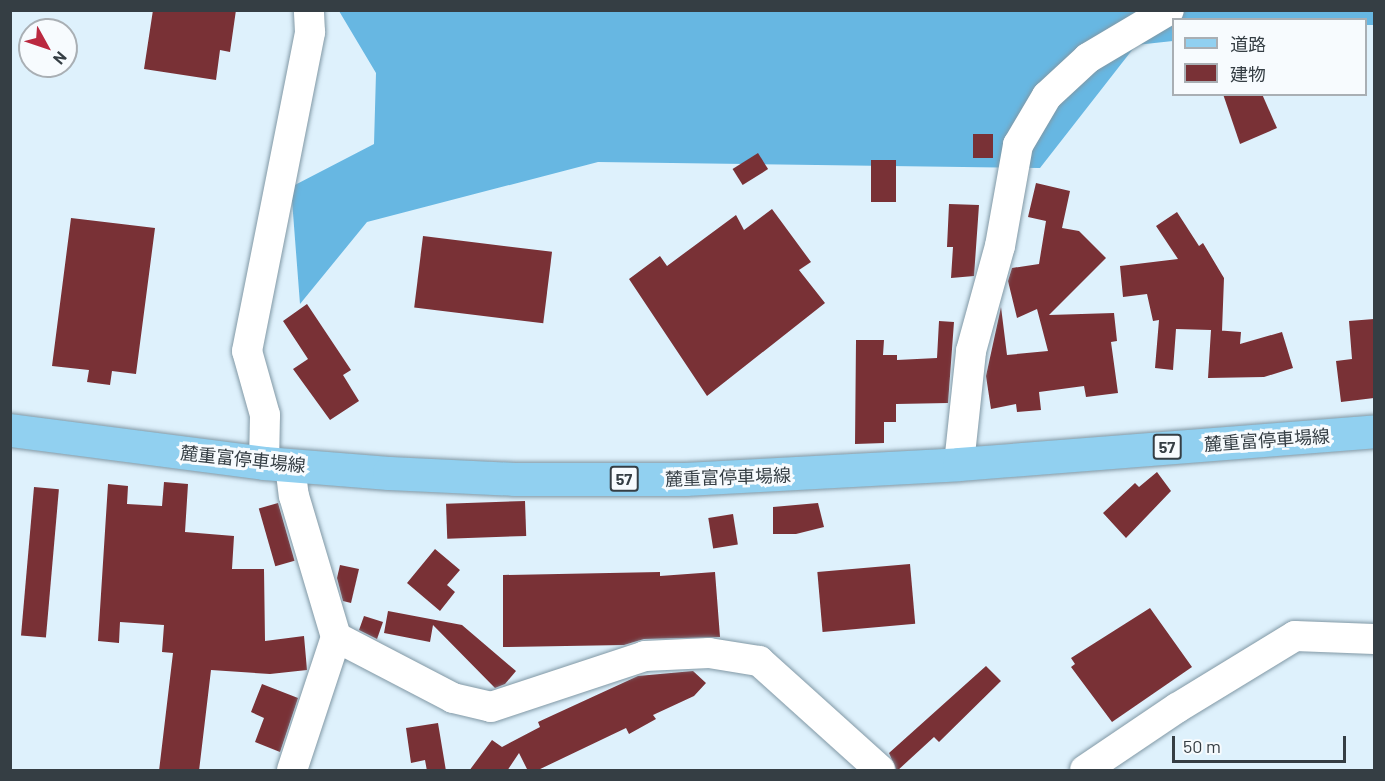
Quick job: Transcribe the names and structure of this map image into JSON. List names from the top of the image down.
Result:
{
  "streets": {
    "main road": ["麓重富停車場線", "57"]
  },
  "legend": ["道路", "建物"],
  "scale_bar": "50 m",
  "north": "bottom right"
}
